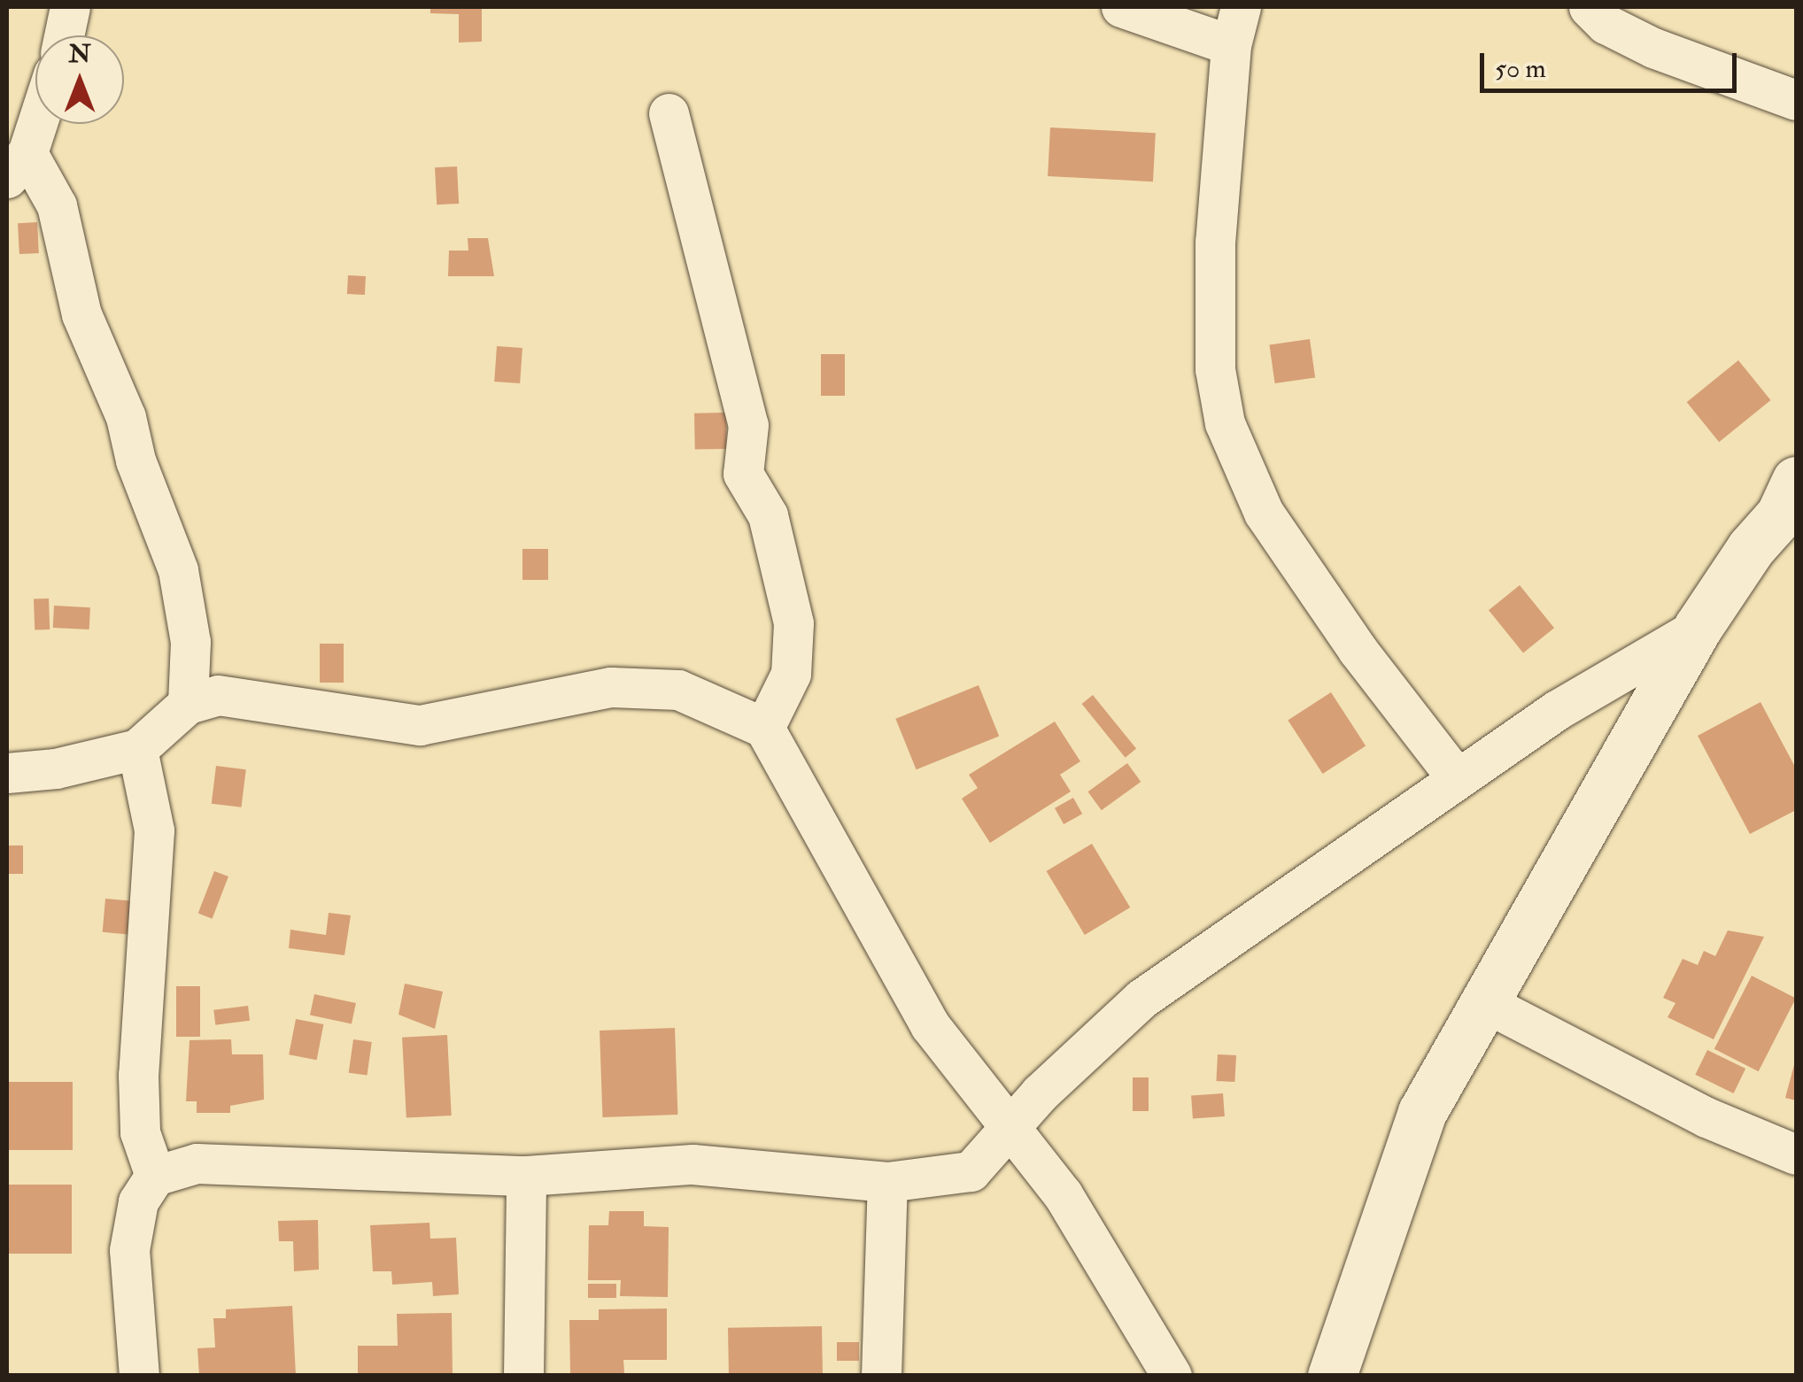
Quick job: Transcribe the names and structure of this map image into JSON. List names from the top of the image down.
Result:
{
  "scale_bar": "50 m",
  "north": "top"
}
